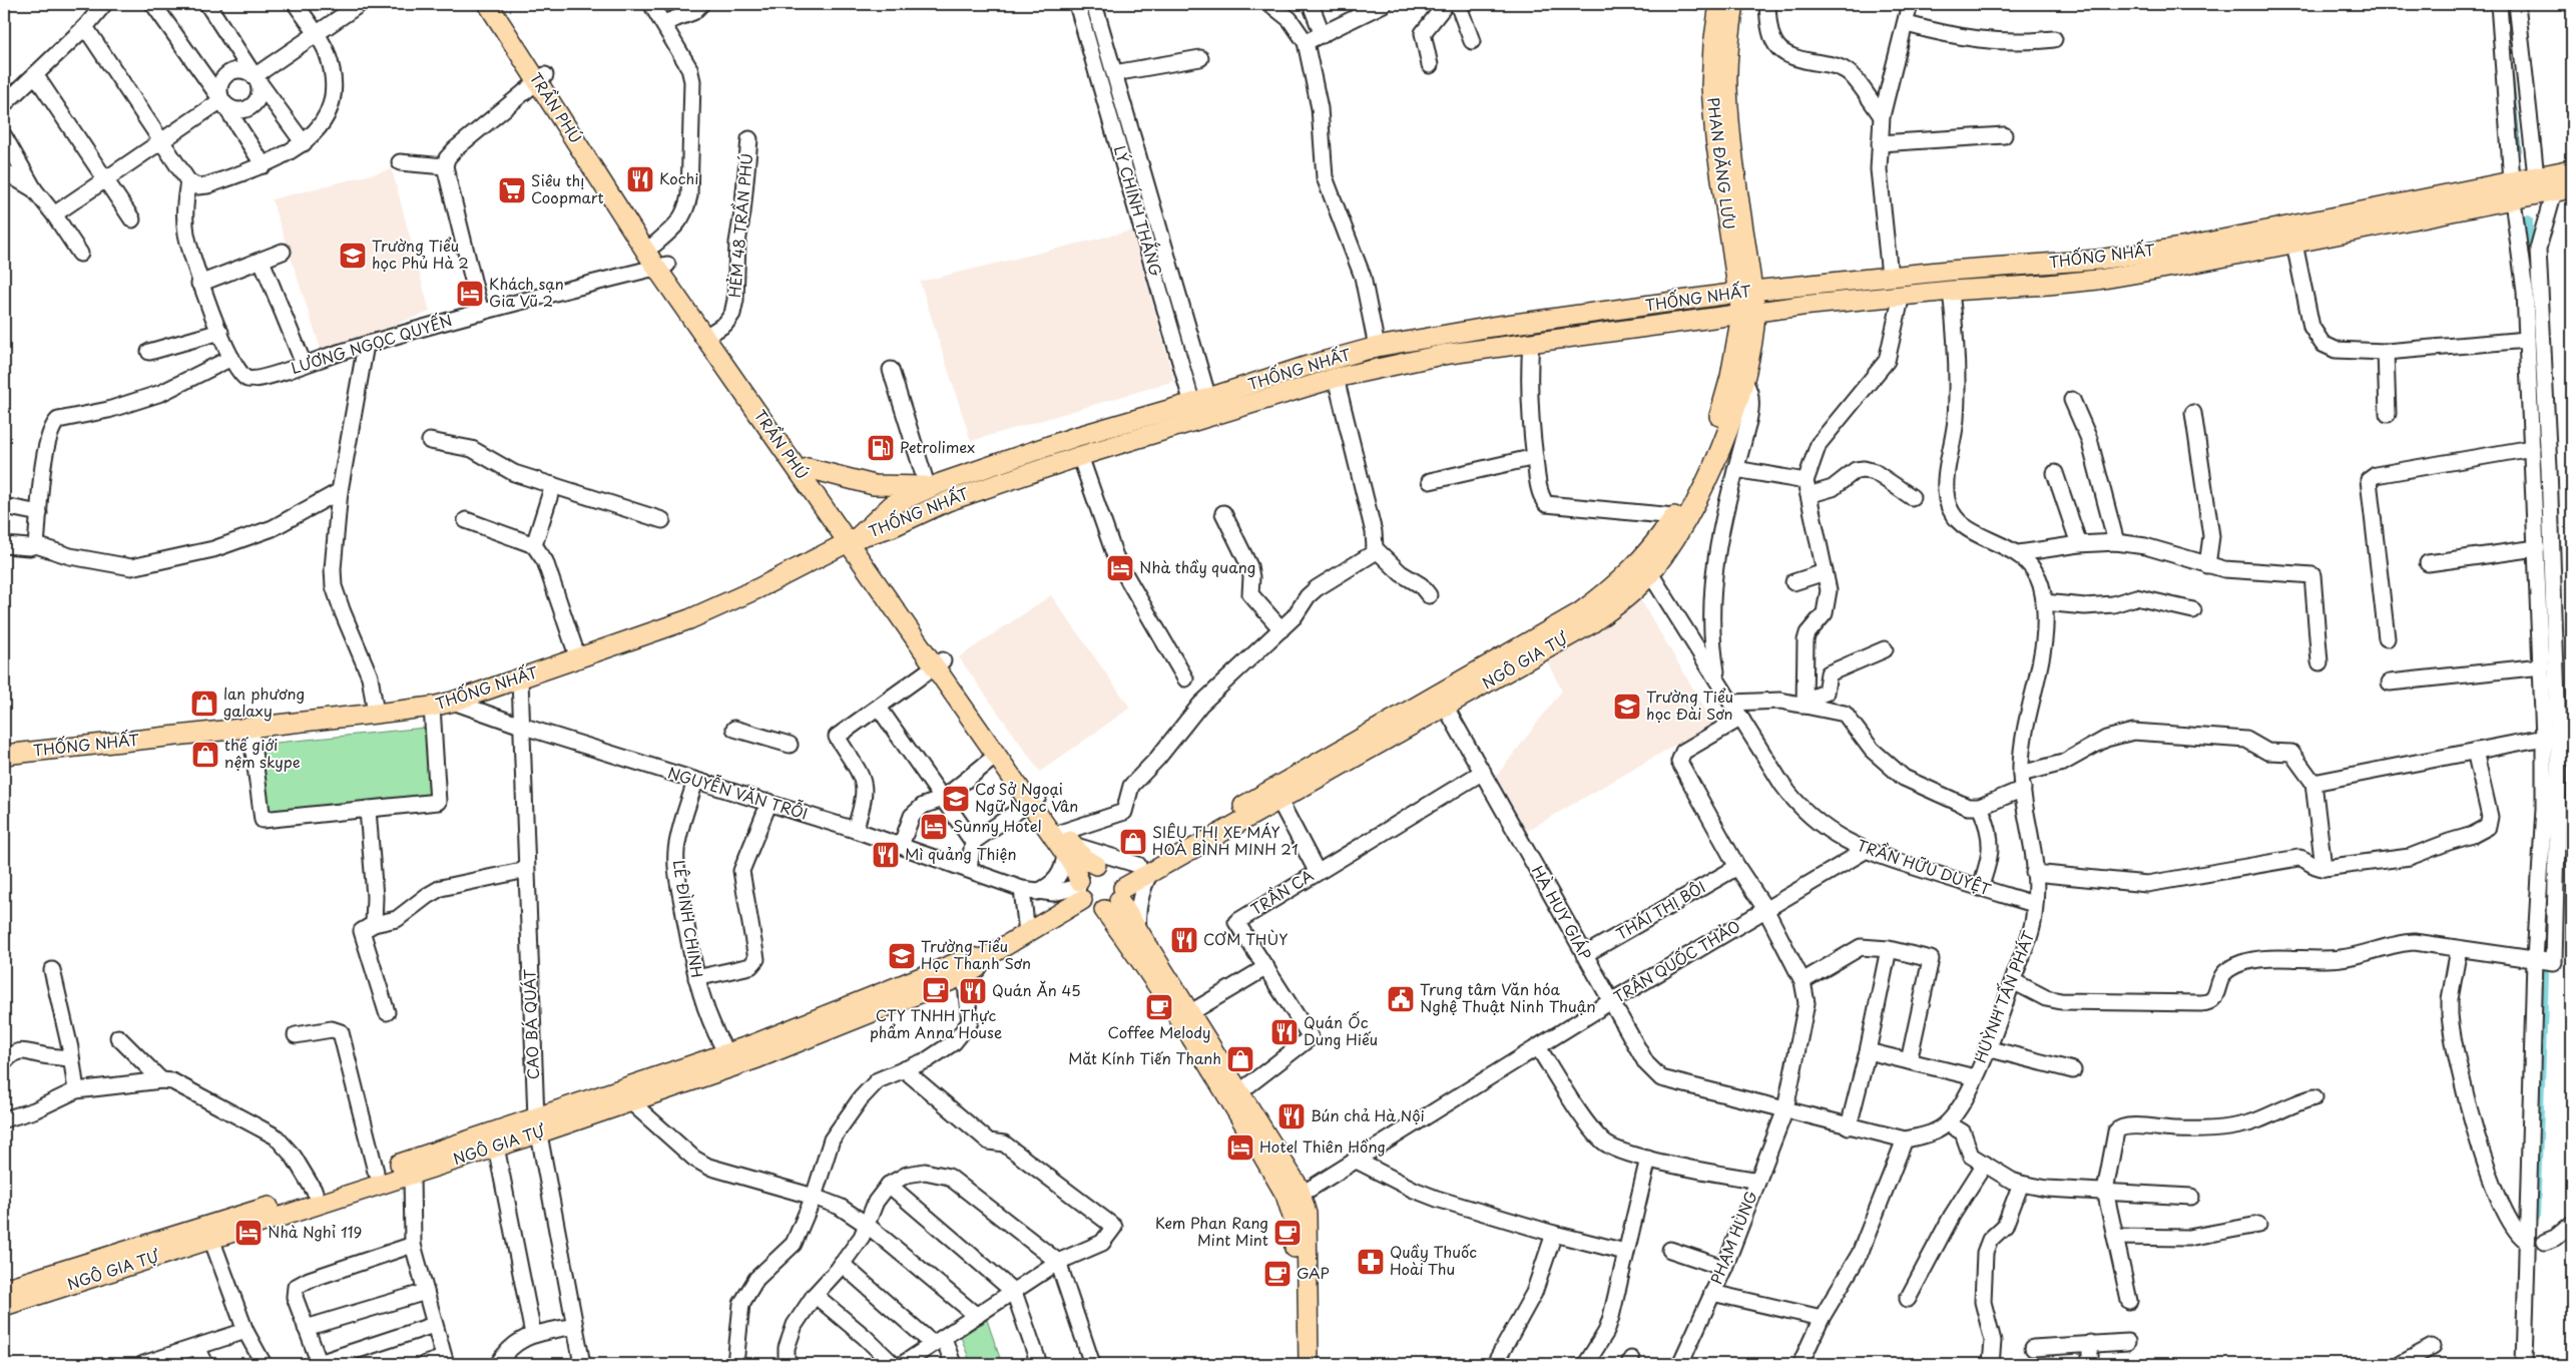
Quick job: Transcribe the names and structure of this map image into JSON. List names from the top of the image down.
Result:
{
  "streets": {
    "main road": [
      "TRẦN PHÚ",
      "PHAN ĐĂNG LƯU",
      "THỐNG NHẤT",
      "NGÔ GIA TỰ"
    ],
    "street": [
      "LÝ CHÍNH THẮNG",
      "HẺM 48 TRẦN PHÚ",
      "LƯƠNG NGỌC QUYẾN",
      "NGUYỄN VĂN TRỖI",
      "TRẦN HỮU DUYỆT",
      "TRẦN CA",
      "THÁI THỊ BÔI",
      "HÀ HUY GIÁP",
      "LÊ ĐÌNH CHINH",
      "TRẦN QUỐC THẢO",
      "HUỲNH TẤN PHÁT",
      "CAO BÁ QUÁT",
      "PHẠM HÙNG"
    ]
  },
  "crossings": [
    ["TRẦN PHÚ", "HẺM 48 TRẦN PHÚ"],
    ["TRẦN PHÚ", "THỐNG NHẤT"],
    ["TRẦN PHÚ", "LƯƠNG NGỌC QUYẾN"],
    ["TRẦN PHÚ", "NGÔ GIA TỰ"],
    ["TRẦN PHÚ", "NGUYỄN VĂN TRỖI"],
    ["PHAN ĐĂNG LƯU", "THỐNG NHẤT"],
    ["PHAN ĐĂNG LƯU", "NGÔ GIA TỰ"],
    ["LÝ CHÍNH THẮNG", "THỐNG NHẤT"],
    ["THỐNG NHẤT", "NGÔ GIA TỰ"],
    ["THỐNG NHẤT", "NGUYỄN VĂN TRỖI"],
    ["THỐNG NHẤT", "HUỲNH TẤN PHÁT"],
    ["THỐNG NHẤT", "CAO BÁ QUÁT"],
    ["NGÔ GIA TỰ", "NGUYỄN VĂN TRỖI"],
    ["NGÔ GIA TỰ", "TRẦN HỮU DUYỆT"],
    ["NGÔ GIA TỰ", "HÀ HUY GIÁP"],
    ["NGÔ GIA TỰ", "LÊ ĐÌNH CHINH"],
    ["NGÔ GIA TỰ", "CAO BÁ QUÁT"],
    ["NGUYỄN VĂN TRỖI", "LÊ ĐÌNH CHINH"],
    ["NGUYỄN VĂN TRỖI", "CAO BÁ QUÁT"],
    ["TRẦN HỮU DUYỆT", "TRẦN QUỐC THẢO"],
    ["TRẦN HỮU DUYỆT", "HUỲNH TẤN PHÁT"],
    ["TRẦN HỮU DUYỆT", "PHẠM HÙNG"],
    ["TRẦN CA", "HÀ HUY GIÁP"],
    ["THÁI THỊ BÔI", "HÀ HUY GIÁP"],
    ["THÁI THỊ BÔI", "PHẠM HÙNG"],
    ["HÀ HUY GIÁP", "TRẦN QUỐC THẢO"],
    ["HÀ HUY GIÁP", "PHẠM HÙNG"],
    ["TRẦN QUỐC THẢO", "PHẠM HÙNG"]
  ],
  "places": {
    "restaurant": [
      "Kochi",
      "Mì quảng Thiện",
      "CƠM THÙY",
      "Quán Ăn 45",
      "Quán Ốc Dung Hiếu",
      "Bún chả Hà Nội"
    ],
    "supermarket": ["Siêu thị Coopmart"],
    "school or university": [
      "Trường Tiểu học Phủ Hà 2",
      "Trường Tiểu học Đài Sơn",
      "Cơ Sở Ngoại Ngữ Ngọc Vân",
      "Trường Tiểu Học Thanh Sơn"
    ],
    "hotel": [
      "Khách sạn Gia Vũ 2",
      "Nhà thầy quang",
      "Sunny Hotel",
      "Hotel Thiên Hồng",
      "Nhà Nghỉ 119"
    ],
    "fuel station": ["Petrolimex"],
    "shop": [
      "lan phương galaxy",
      "thế giới nệm skype",
      "SIÊU THỊ XE MÁY HOÀ BÌNH MINH 21",
      "Măt Kính Tiến Thanh"
    ],
    "cafe": [
      "CTY TNHH Thực phẩm Anna House",
      "Coffee Melody",
      "Kem Phan Rang Mint Mint",
      "GAP"
    ],
    "public building": ["Trung tâm Văn hóa Nghệ Thuật Ninh Thuận"],
    "pharmacy": ["Quầy Thuốc Hoài Thu"]
  }
}
